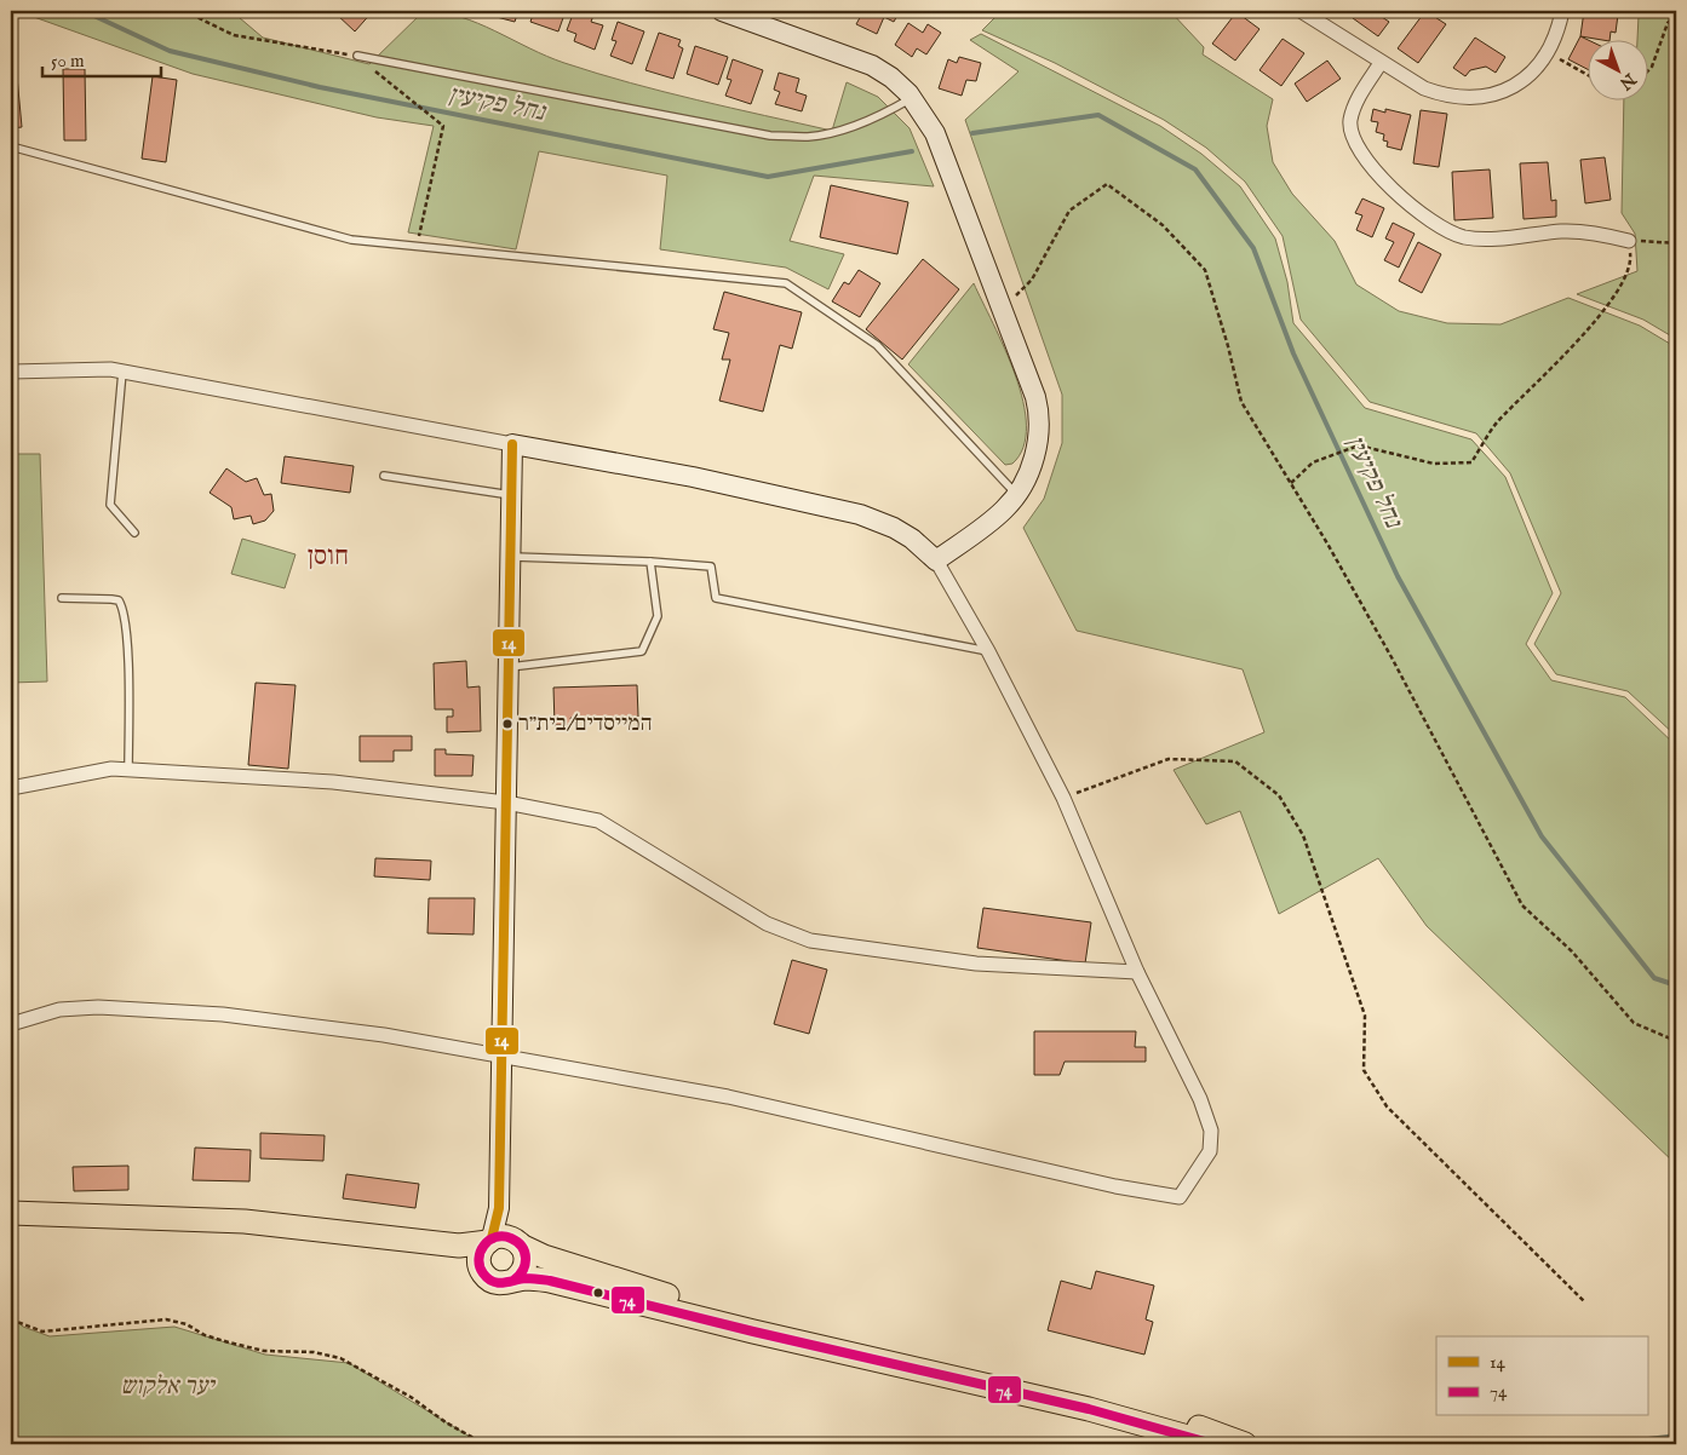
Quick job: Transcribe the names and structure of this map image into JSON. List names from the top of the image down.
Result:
{
  "districts": ["חוסן"],
  "water": ["נחל פקיעין"],
  "parks": ["יער אלקוש"],
  "places": ["המייסדים/בית״ר"],
  "lines": ["transit line 14", "transit line 74"],
  "legend": ["14", "74"],
  "scale_bar": "50 m",
  "north": "bottom right"
}
